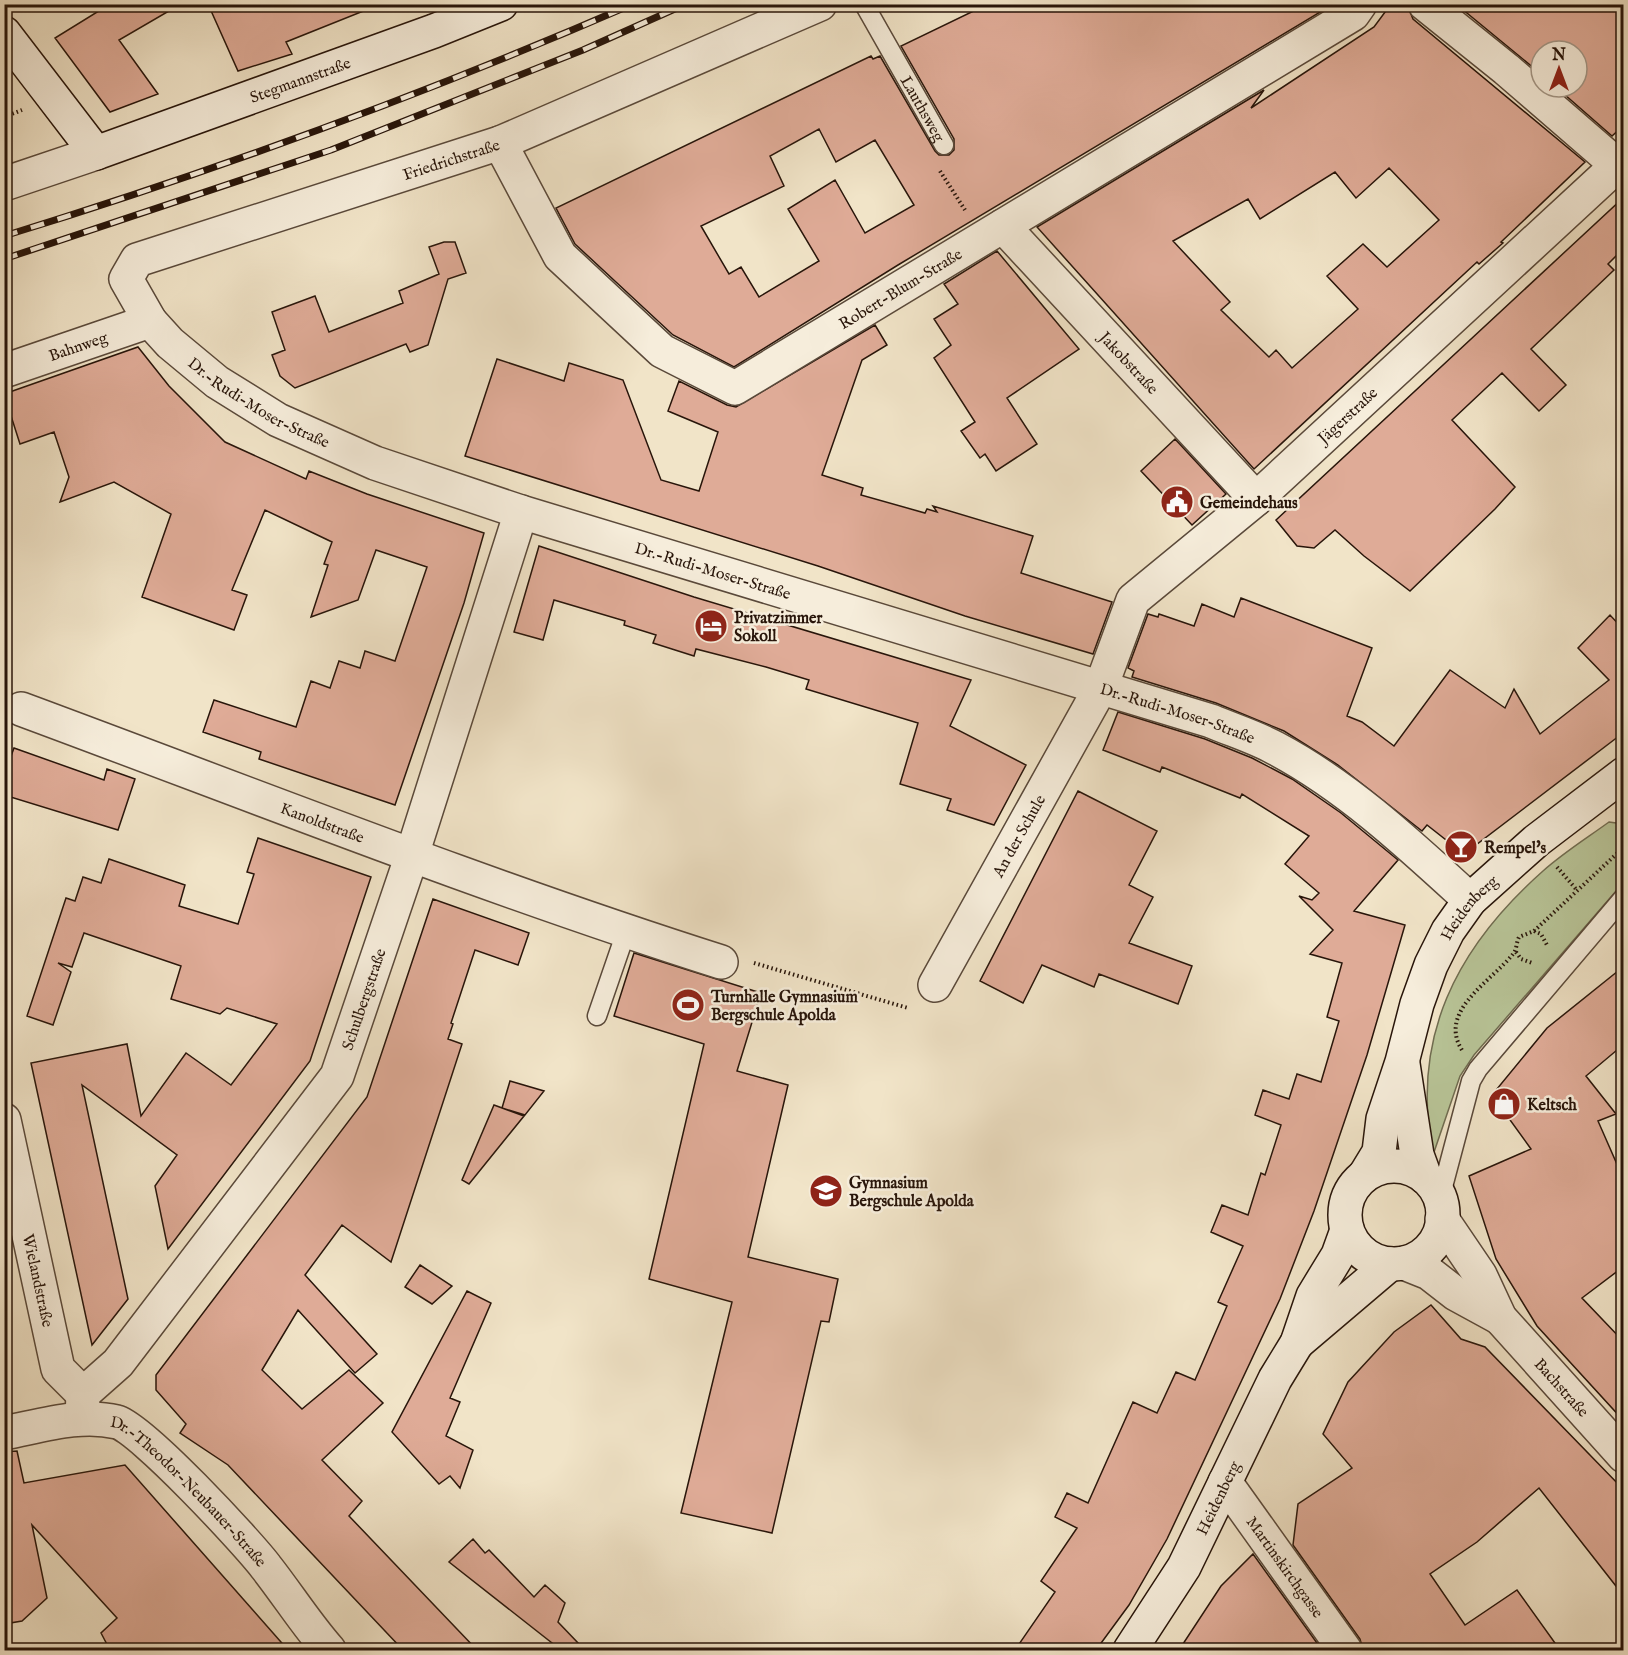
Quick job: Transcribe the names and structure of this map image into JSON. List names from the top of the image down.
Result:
{
  "streets": {
    "street": [
      "Stegmannstraße",
      "Friedrichstraße",
      "Robert-Blum-Straße",
      "Bahnweg",
      "Jakobstraße",
      "Dr.-Rudi-Moser-Straße",
      "Jägerstraße",
      "Kanoldstraße",
      "An der Schule",
      "Heidenberg",
      "Schulbergstraße",
      "Wielandstraße",
      "Bachstraße",
      "Dr.-Theodor-Neubauer-Straße",
      "Martinskirchgasse"
    ],
    "lane": ["Lauthsweg"]
  },
  "crossings": [
    ["Lauthsweg", "Robert-Blum-Straße"],
    ["Lauthsweg", "Jakobstraße"],
    ["Friedrichstraße", "Robert-Blum-Straße"],
    ["Friedrichstraße", "Bahnweg"],
    ["Friedrichstraße", "Dr.-Rudi-Moser-Straße"],
    ["Robert-Blum-Straße", "Jakobstraße"],
    ["Bahnweg", "Dr.-Rudi-Moser-Straße"],
    ["Jakobstraße", "Jägerstraße"],
    ["Dr.-Rudi-Moser-Straße", "Jägerstraße"],
    ["Dr.-Rudi-Moser-Straße", "An der Schule"],
    ["Dr.-Rudi-Moser-Straße", "Heidenberg"],
    ["Dr.-Rudi-Moser-Straße", "Schulbergstraße"],
    ["Jägerstraße", "An der Schule"],
    ["Kanoldstraße", "Schulbergstraße"],
    ["Heidenberg", "Bachstraße"],
    ["Heidenberg", "Martinskirchgasse"],
    ["Schulbergstraße", "Wielandstraße"],
    ["Schulbergstraße", "Dr.-Theodor-Neubauer-Straße"],
    ["Wielandstraße", "Dr.-Theodor-Neubauer-Straße"]
  ],
  "places": {
    "public building": ["Gemeindehaus"],
    "hotel": ["Privatzimmer Sokoll"],
    "bar": ["Rempel's"],
    "sports": ["Turnhalle Gymnasium Bergschule Apolda"],
    "shop": ["Keltsch"],
    "school or university": ["Gymnasium Bergschule Apolda"]
  },
  "north": "top"
}
